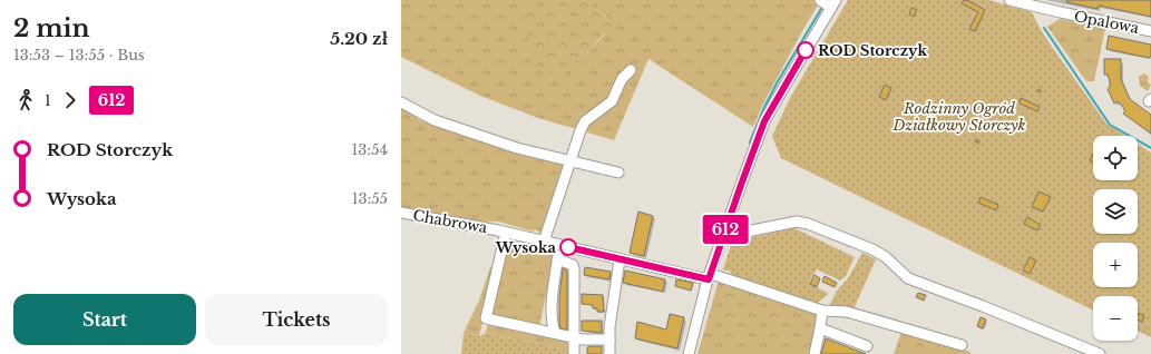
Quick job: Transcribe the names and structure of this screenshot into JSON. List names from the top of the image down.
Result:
{
  "streets": {
    "street": ["Opalowa", "Chabrowa"]
  },
  "parks": ["Rodzinny Ogród Działkowy Storczyk"],
  "places": ["ROD Storczyk", "Wysoka"],
  "lines": ["bus line 612"],
  "page": {
    "heading": ["2 min", "13:53 – 13:55 · Bus", "5.20 zł"],
    "on_map": "612",
    "legs": ["1", "612"],
    "list": [
      {
        "name": "ROD Storczyk",
        "value": "13:54"
      },
      {
        "name": "Wysoka",
        "value": "13:55"
      }
    ],
    "map_buttons": ["+", "−"],
    "buttons": ["Start", "Tickets"]
  }
}
